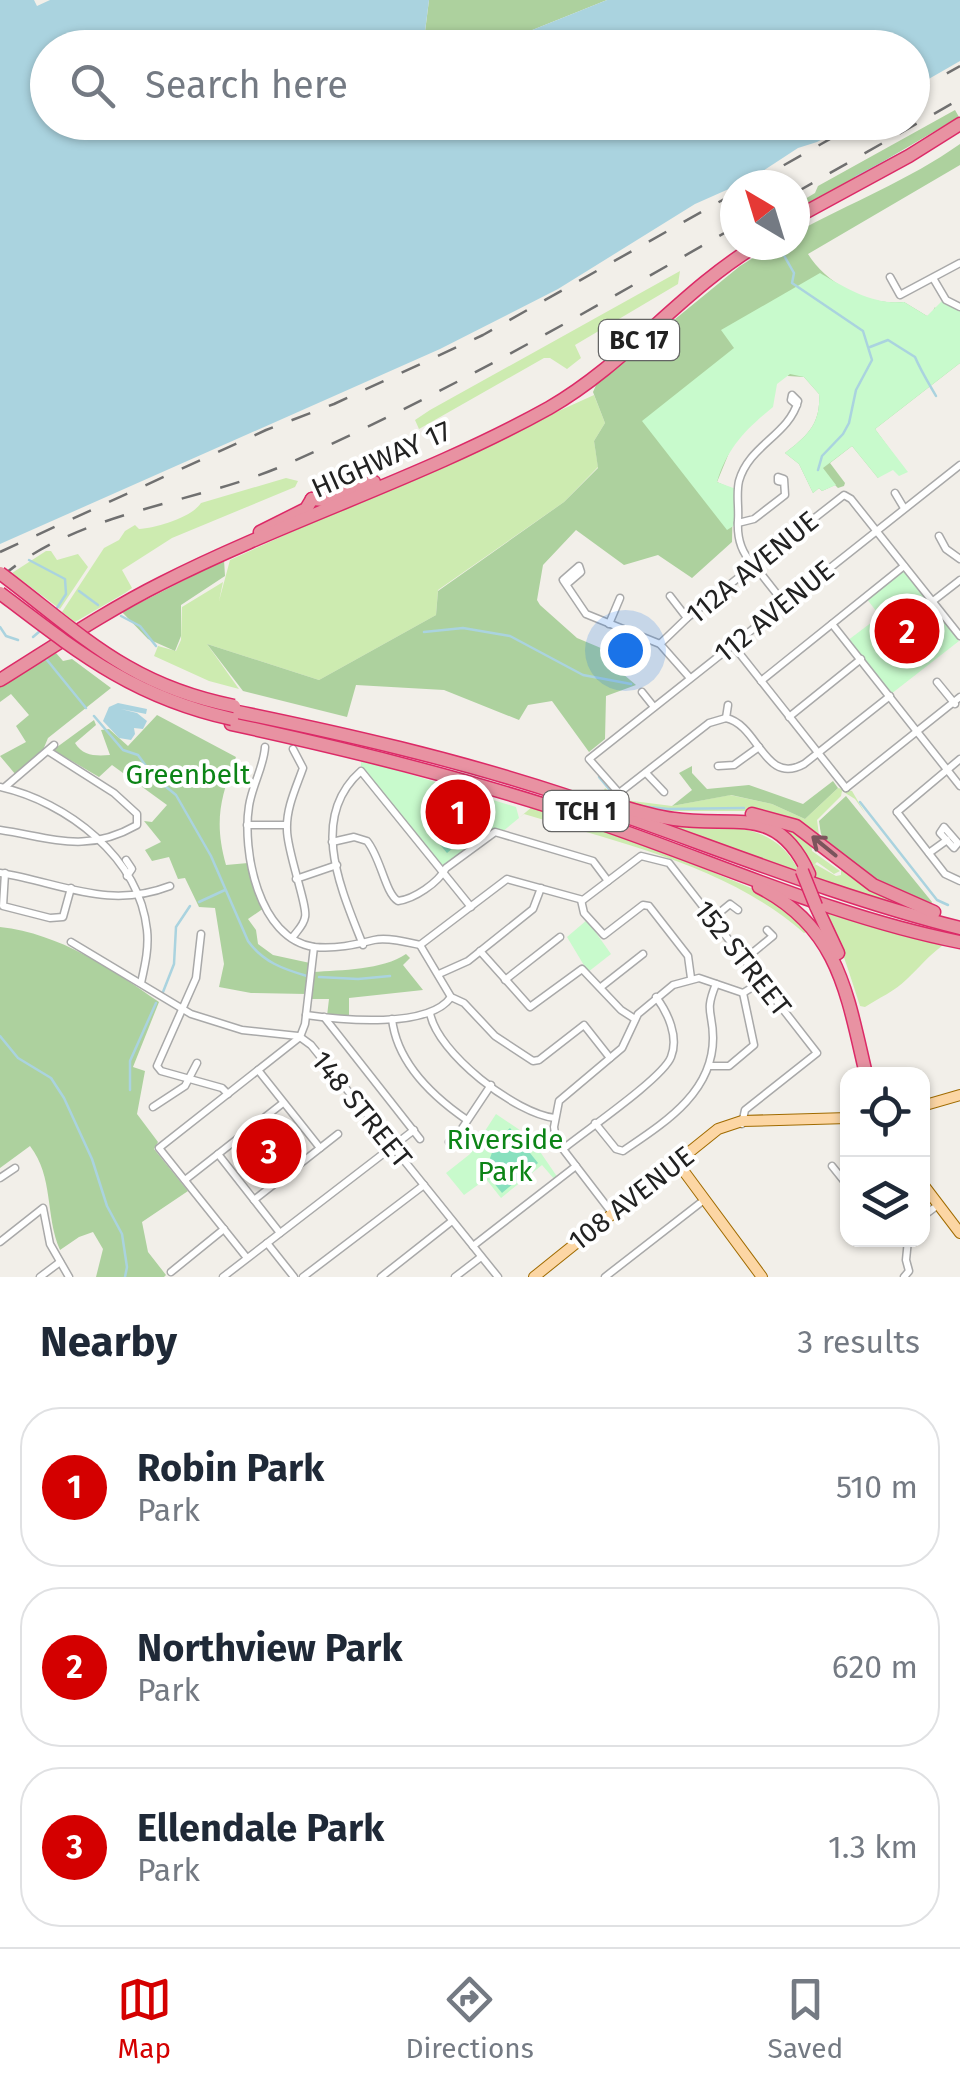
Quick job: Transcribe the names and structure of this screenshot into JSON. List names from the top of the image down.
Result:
{
  "streets": {
    "highway": ["BC 17", "HIGHWAY 17", "TCH 1"],
    "main road": ["108 AVENUE"],
    "street": [
      "112A AVENUE",
      "112 AVENUE",
      "152 STREET",
      "148 STREET"
    ]
  },
  "crossings": [
    ["112A AVENUE", "112 AVENUE"],
    ["152 STREET", "108 AVENUE"]
  ],
  "parks": ["Greenbelt", "Riverside Park"],
  "north": "top left",
  "page": {
    "search": "Search here",
    "pins": ["2", "1", "3"],
    "heading": ["Nearby", "3 results"],
    "list": [
      {
        "mark": "1",
        "name": "Robin Park",
        "note": "Park",
        "value": "510 m"
      },
      {
        "mark": "2",
        "name": "Northview Park",
        "note": "Park",
        "value": "620 m"
      },
      {
        "mark": "3",
        "name": "Ellendale Park",
        "note": "Park",
        "value": "1.3 km"
      }
    ],
    "nav": ["Map", "Directions", "Saved"]
  }
}
